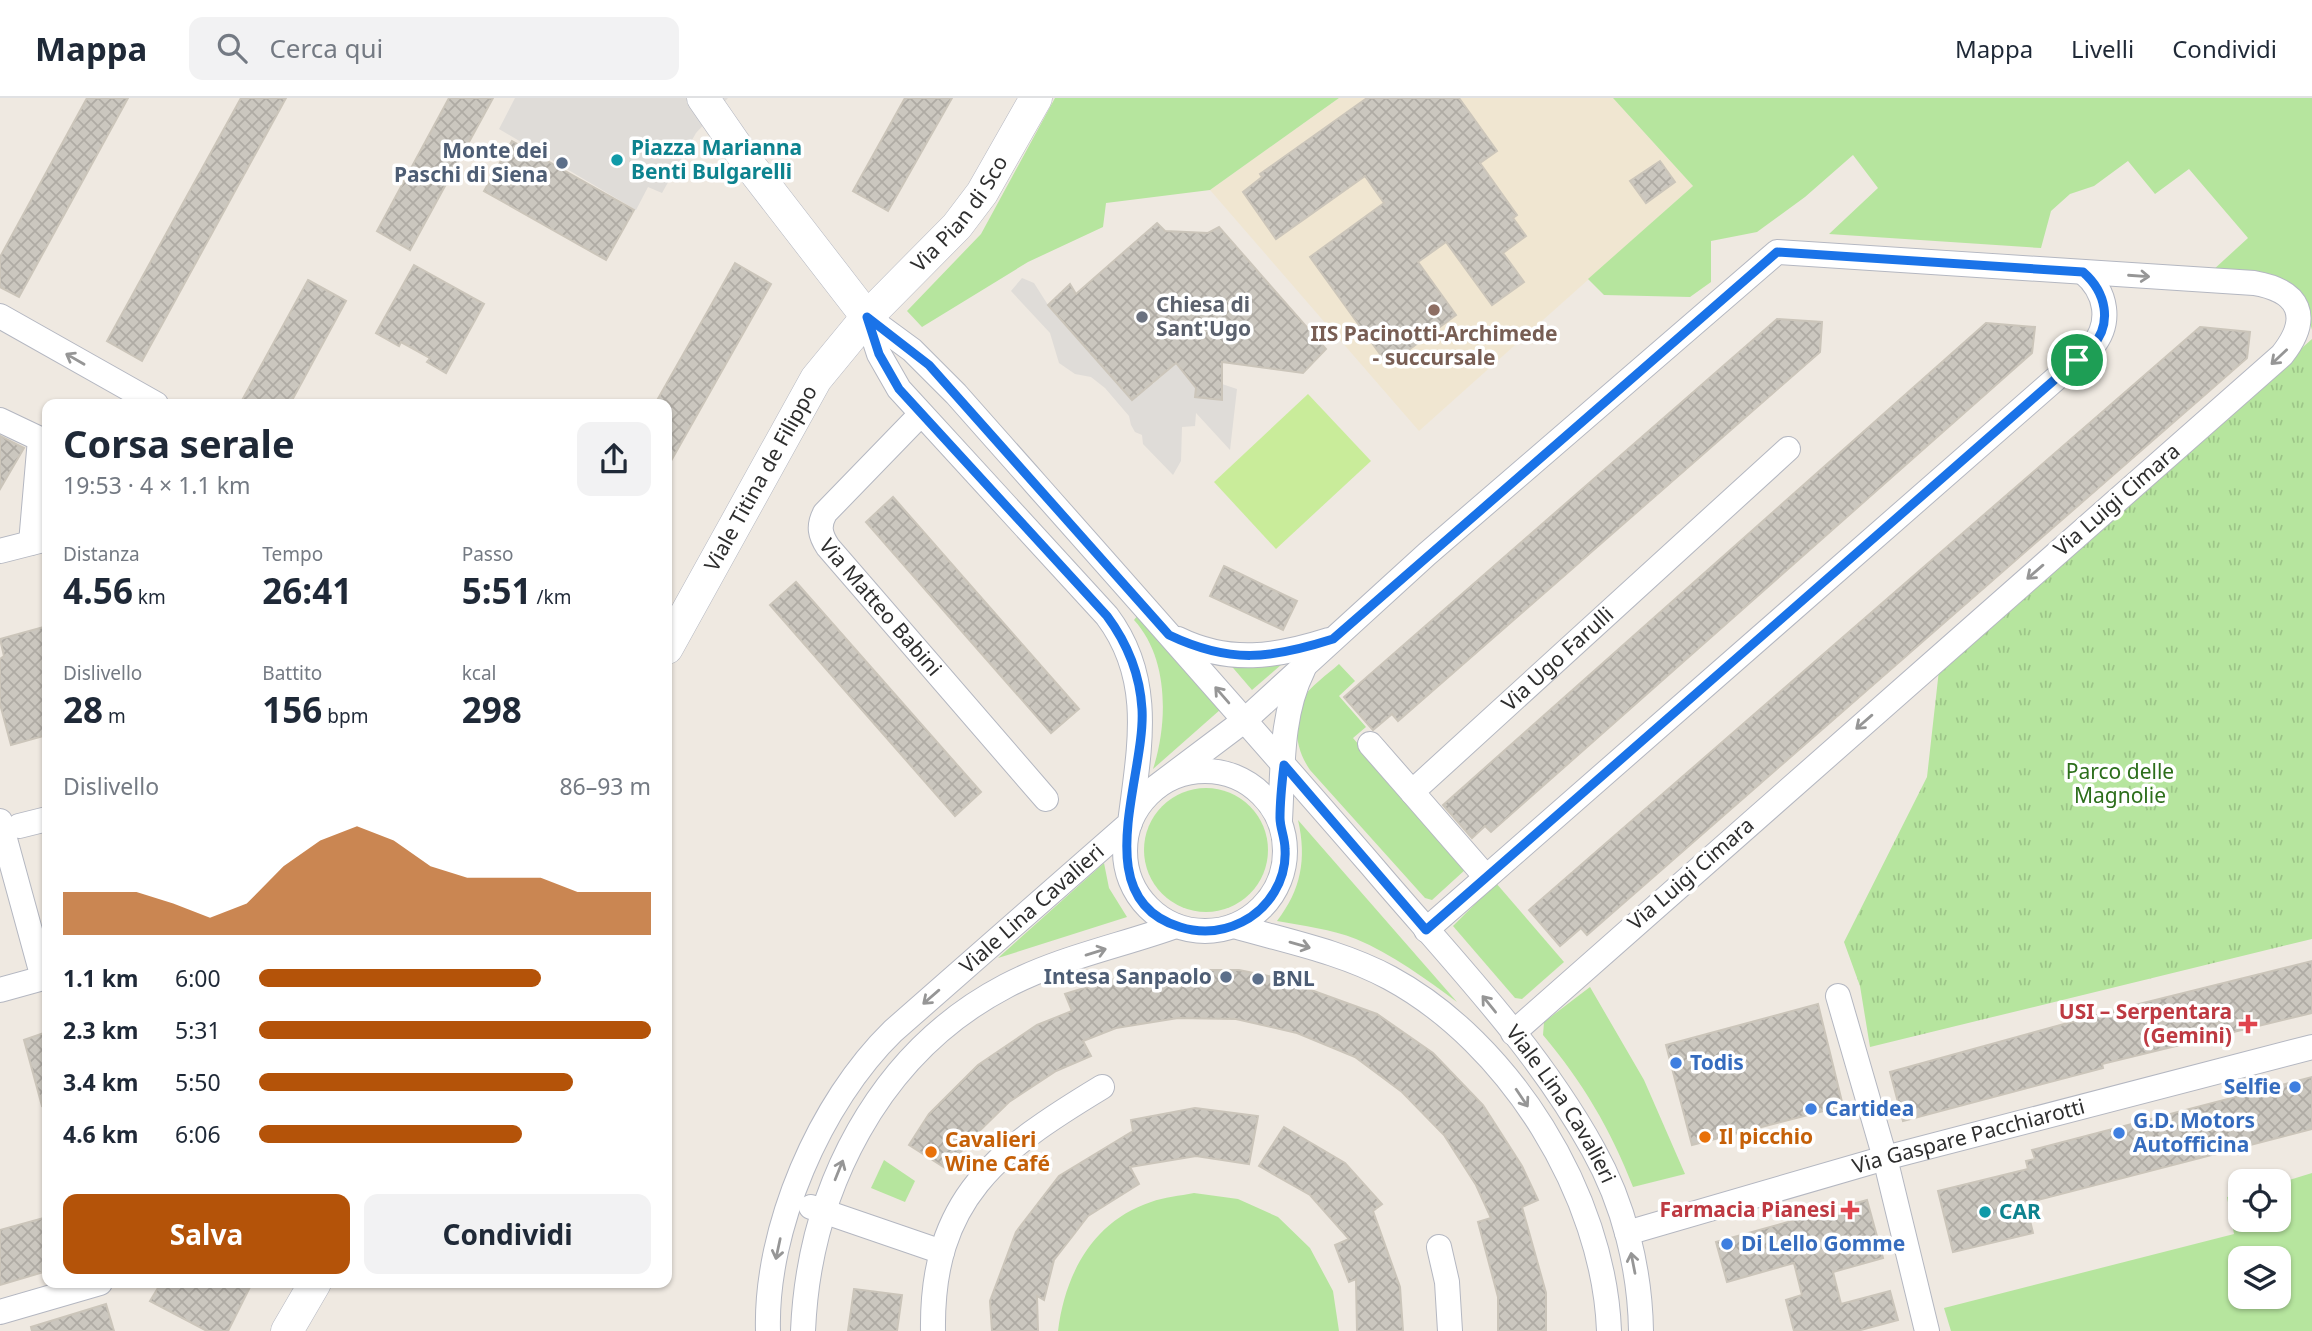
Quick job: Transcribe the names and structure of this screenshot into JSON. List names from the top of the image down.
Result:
{
  "streets": {
    "street": [
      "Via Pian di Sco",
      "Viale Titina de Filippo",
      "Via Luigi Cimara",
      "Via Matteo Babini",
      "Via Ugo Farulli",
      "Viale Lina Cavalieri",
      "Via Gaspare Pacchiarotti"
    ]
  },
  "crossings": [
    ["Via Pian di Sco", "Viale Titina de Filippo"],
    ["Via Pian di Sco", "Viale Lina Cavalieri"],
    ["Viale Titina de Filippo", "Viale Lina Cavalieri"],
    ["Via Luigi Cimara", "Viale Lina Cavalieri"],
    ["Viale Lina Cavalieri", "Via Gaspare Pacchiarotti"]
  ],
  "parks": ["Parco delle Magnolie"],
  "places": {
    "other": [
      "Piazza Marianna Benti Bulgarelli",
      "Monte dei Paschi di Siena",
      "IIS Pacinotti-Archimede - succursale",
      "Chiesa di Sant'Ugo",
      "Intesa Sanpaolo",
      "BNL",
      "Todis",
      "Selfie",
      "Cartidea",
      "G.D. Motors Autofficina",
      "Il picchio",
      "Cavalieri Wine Café",
      "CAR",
      "Di Lello Gomme"
    ],
    "health": ["USI – Serpentara (Gemini)", "Farmacia Pianesi"]
  },
  "page": {
    "header": "Mappa",
    "search": "Cerca qui",
    "nav": ["Mappa", "Livelli", "Condividi"],
    "heading": ["Corsa serale", "19:53 · 4 × 1.1 km"],
    "stats": [
      ["Distanza", "4.56 km"],
      ["Tempo", "26:41"],
      ["Passo", "5:51 /km"],
      ["Dislivello", "28 m"],
      ["Battito", "156 bpm"],
      ["kcal", "298"]
    ],
    "chart": ["Dislivello", "86–93 m"],
    "list": [
      {
        "name": "1.1 km",
        "note": "6:00"
      },
      {
        "name": "2.3 km",
        "note": "5:31"
      },
      {
        "name": "3.4 km",
        "note": "5:50"
      },
      {
        "name": "4.6 km",
        "note": "6:06"
      }
    ],
    "buttons": ["Salva", "Condividi"]
  }
}
